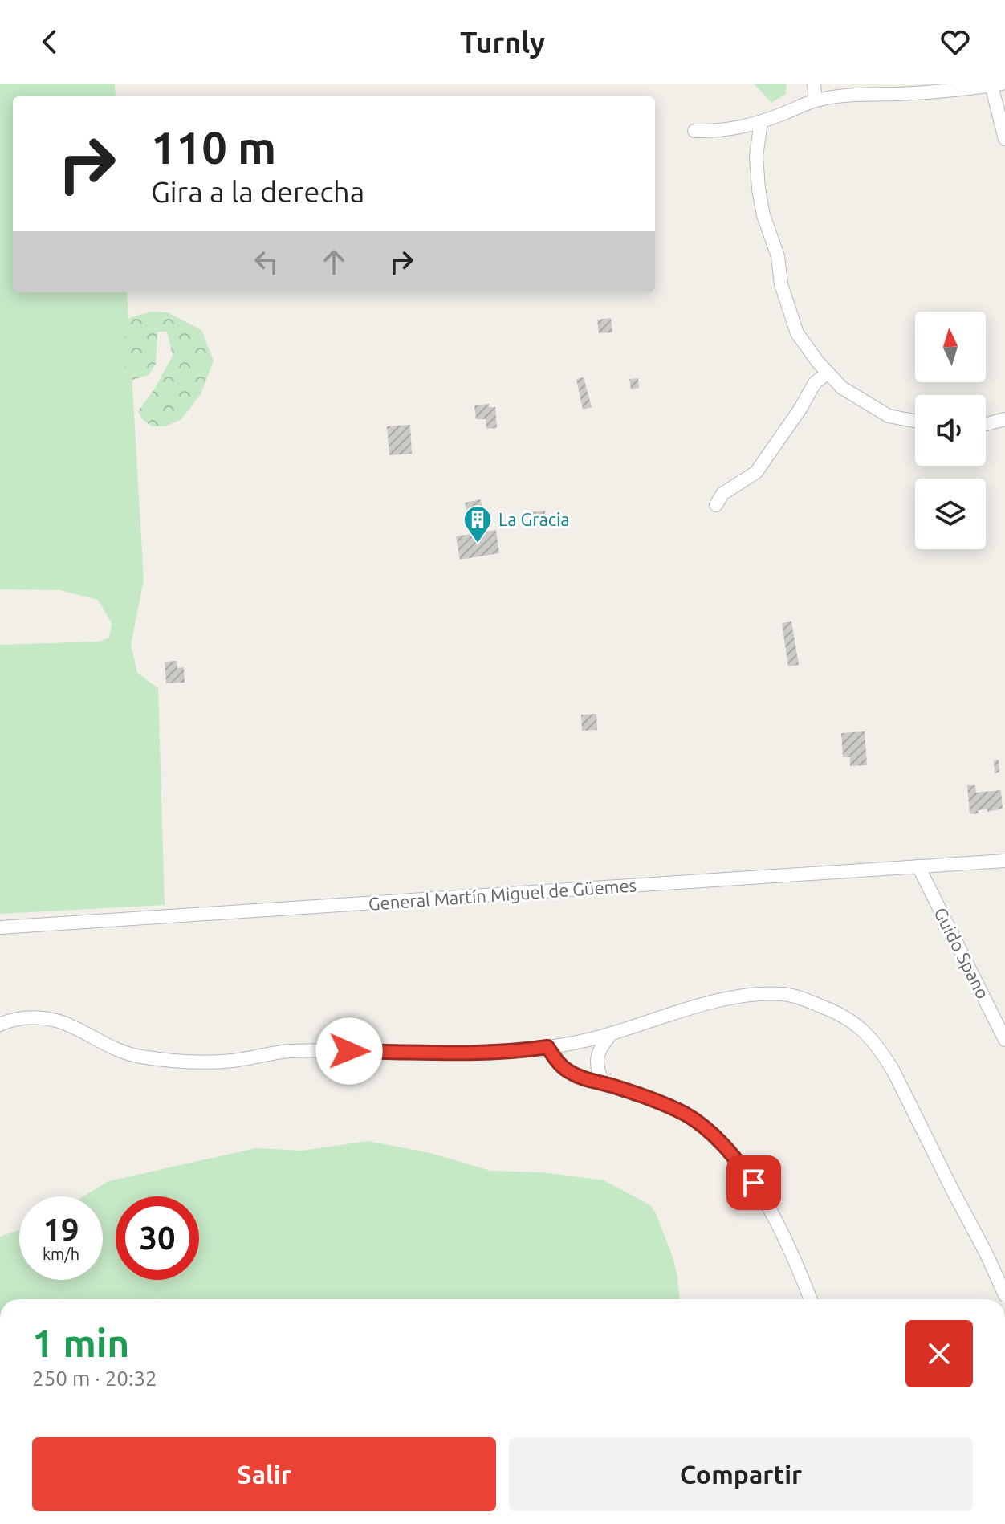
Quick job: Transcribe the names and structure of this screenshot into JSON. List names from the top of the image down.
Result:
{
  "streets": {
    "street": ["General Martín Miguel de Güemes", "Guido Spano"]
  },
  "crossings": [
    ["General Martín Miguel de Güemes", "Guido Spano"]
  ],
  "places": {
    "building": ["La Gracia"]
  },
  "north": "top",
  "page": {
    "header": "Turnly",
    "turn": ["110 m", "Gira a la derecha"],
    "speed": "19 km/h",
    "limit": "30",
    "heading": ["1 min", "250 m · 20:32"],
    "buttons": ["Salir", "Compartir"]
  }
}
